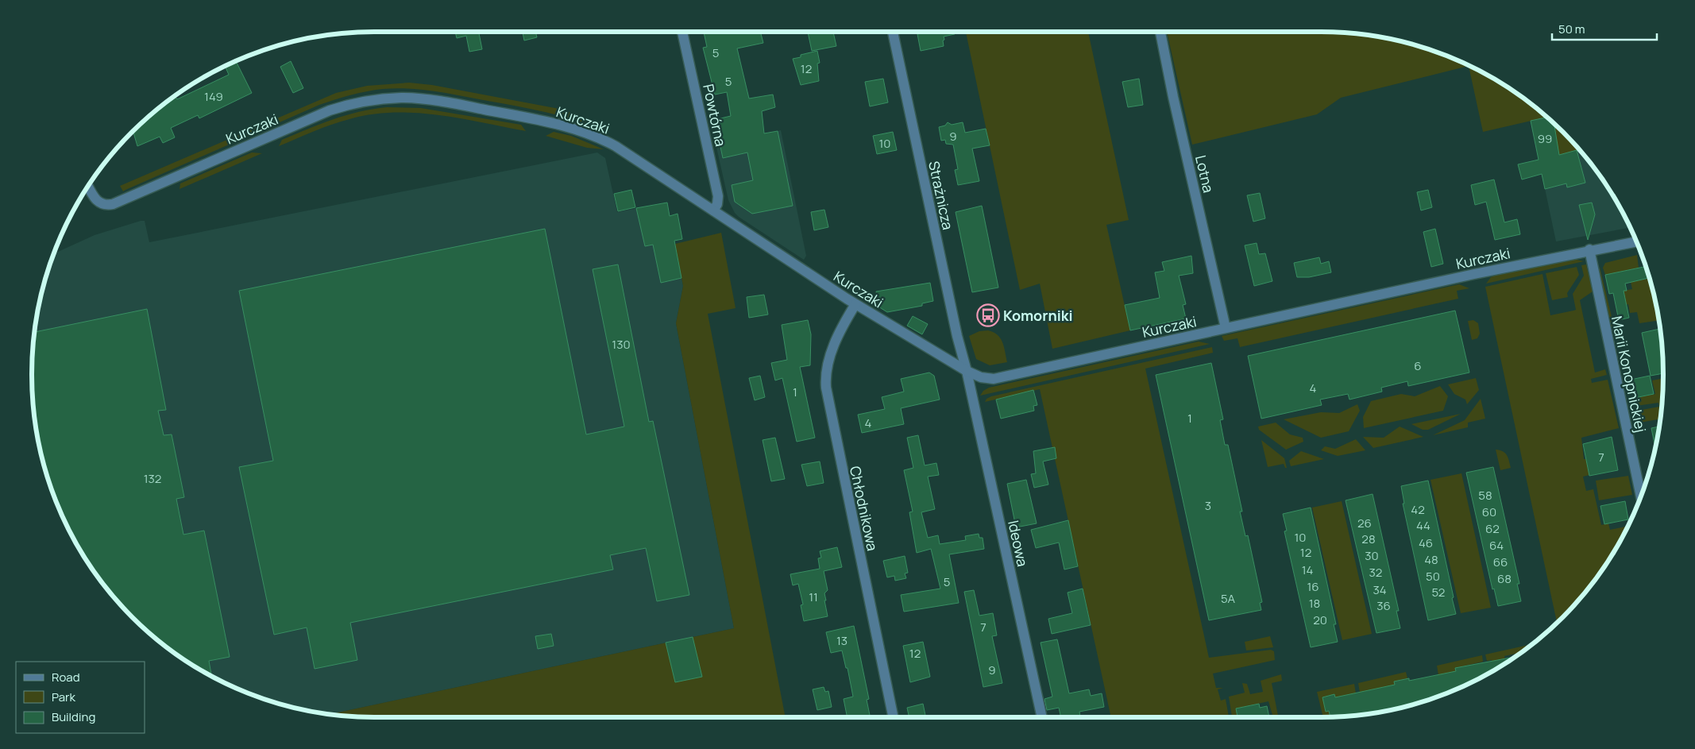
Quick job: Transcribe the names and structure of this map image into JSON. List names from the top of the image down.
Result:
{
  "streets": {
    "street": [
      "Powtórna",
      "Kurczaki",
      "Lotna",
      "Strażnicza",
      "Marii Konopnickiej",
      "Chłodnikowa",
      "Ideowa"
    ]
  },
  "crossings": [
    ["Powtórna", "Kurczaki"],
    ["Kurczaki", "Lotna"],
    ["Kurczaki", "Strażnicza"],
    ["Kurczaki", "Marii Konopnickiej"],
    ["Kurczaki", "Chłodnikowa"],
    ["Kurczaki", "Ideowa"],
    ["Strażnicza", "Ideowa"]
  ],
  "places": {
    "bus stop": ["Komorniki"]
  },
  "house_numbers": [
    "5",
    "12",
    "5",
    "149",
    "9",
    "99",
    "10",
    "130",
    "6",
    "4",
    "1",
    "1",
    "4",
    "7",
    "132",
    "58",
    "3",
    "42",
    "60",
    "26",
    "44",
    "62",
    "10",
    "28",
    "46",
    "64",
    "12",
    "30",
    "48",
    "66",
    "14",
    "32",
    "50",
    "68",
    "5",
    "16",
    "34",
    "52",
    "11",
    "5A",
    "18",
    "36",
    "20",
    "7",
    "13",
    "12",
    "9"
  ],
  "legend": ["Road", "Park", "Building"],
  "scale_bar": "50 m"
}
